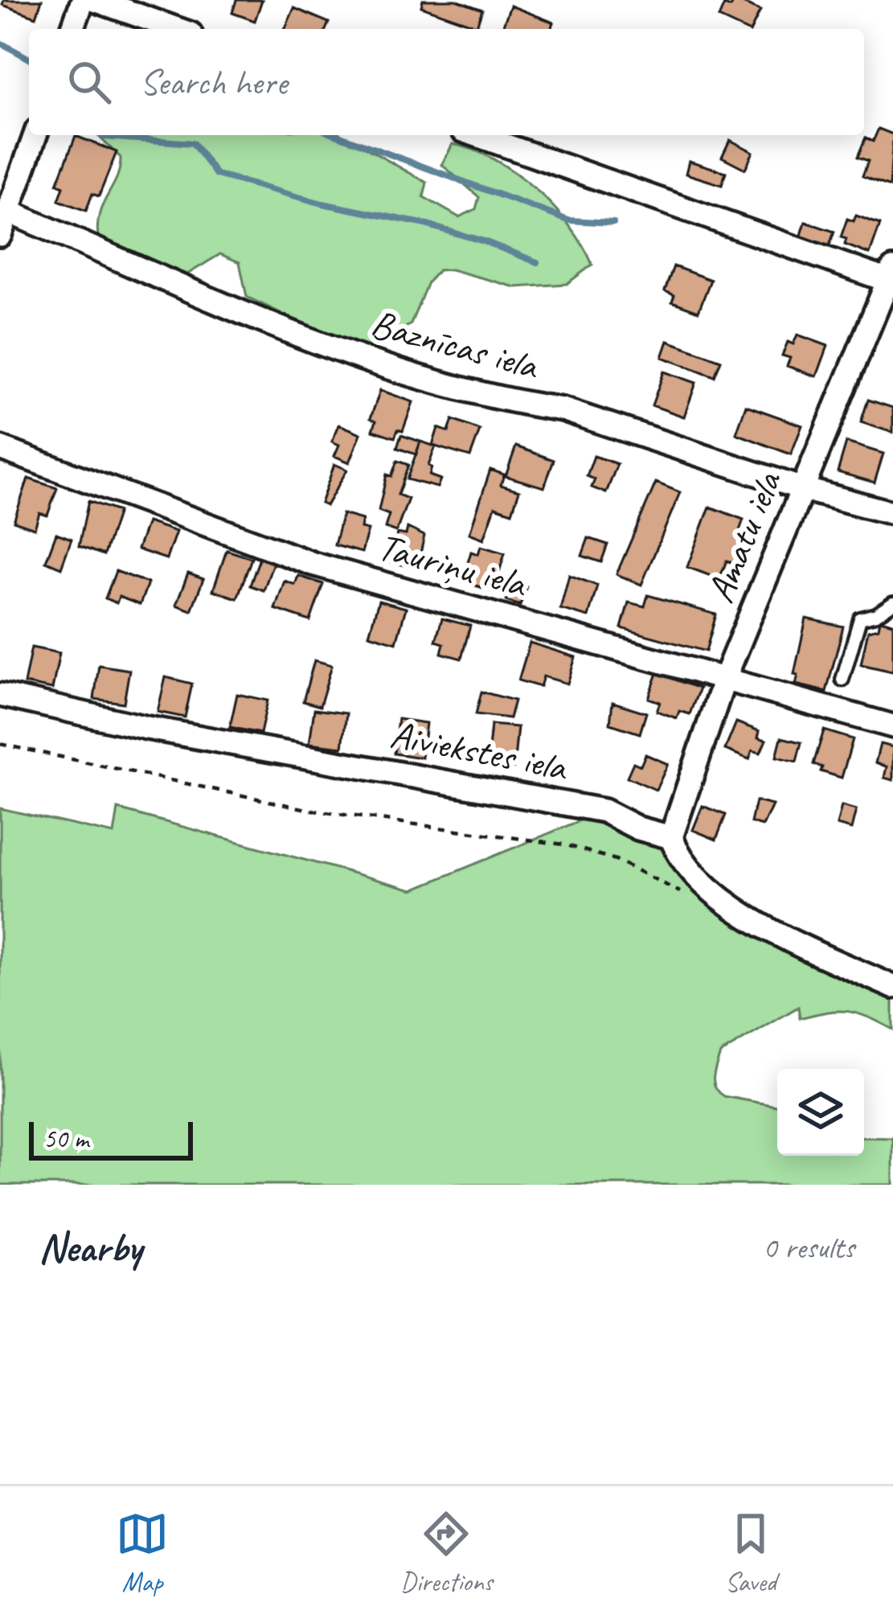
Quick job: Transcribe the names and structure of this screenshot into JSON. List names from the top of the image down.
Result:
{
  "streets": {
    "street": [
      "Baznīcas iela",
      "Amatu iela",
      "Tauriņu iela",
      "Aiviekstes iela"
    ]
  },
  "crossings": [
    ["Baznīcas iela", "Amatu iela"],
    ["Amatu iela", "Tauriņu iela"],
    ["Amatu iela", "Aiviekstes iela"]
  ],
  "scale_bar": "50 m",
  "page": {
    "search": "Search here",
    "scale": "50 m",
    "heading": ["Nearby", "0 results"],
    "nav": ["Map", "Directions", "Saved"]
  }
}
